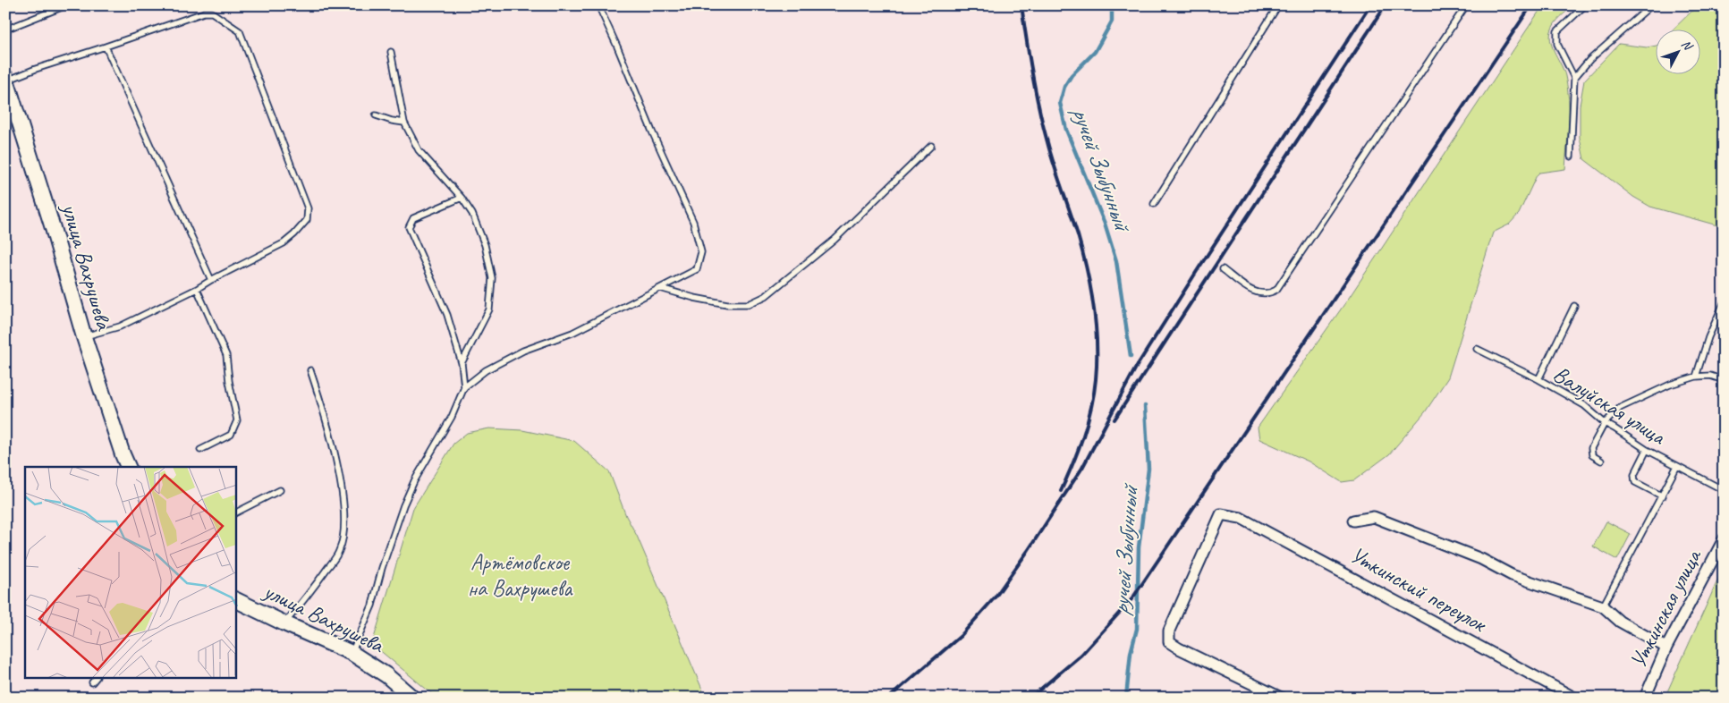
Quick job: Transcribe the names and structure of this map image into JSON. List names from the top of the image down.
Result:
{
  "streets": {
    "main road": ["улица Вахрушева"],
    "street": ["Уткинский переулок", "Уткинская улица"],
    "lane": ["Валуйская улица"]
  },
  "water": ["ручей Зыбунный"],
  "parks": ["Артёмовское на Вахрушева"],
  "north": "top right"
}
